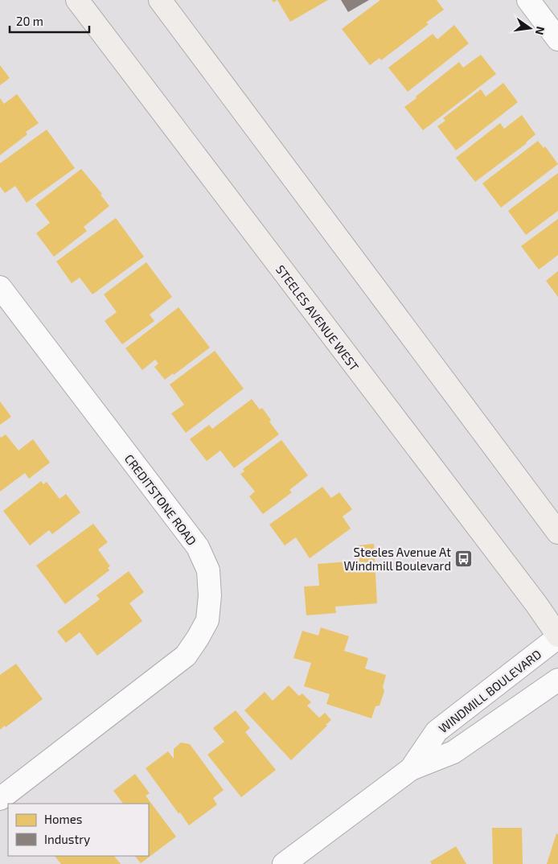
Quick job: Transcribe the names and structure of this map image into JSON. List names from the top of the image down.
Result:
{
  "streets": {
    "main road": ["STEELES AVENUE WEST"],
    "street": ["CREDITSTONE ROAD", "WINDMILL BOULEVARD"]
  },
  "crossings": [
    ["STEELES AVENUE WEST", "WINDMILL BOULEVARD"]
  ],
  "places": {
    "bus stop": ["Steeles Avenue At Windmill Boulevard"]
  },
  "legend": ["Homes", "Industry"],
  "scale_bar": "20 m",
  "north": "right"
}
